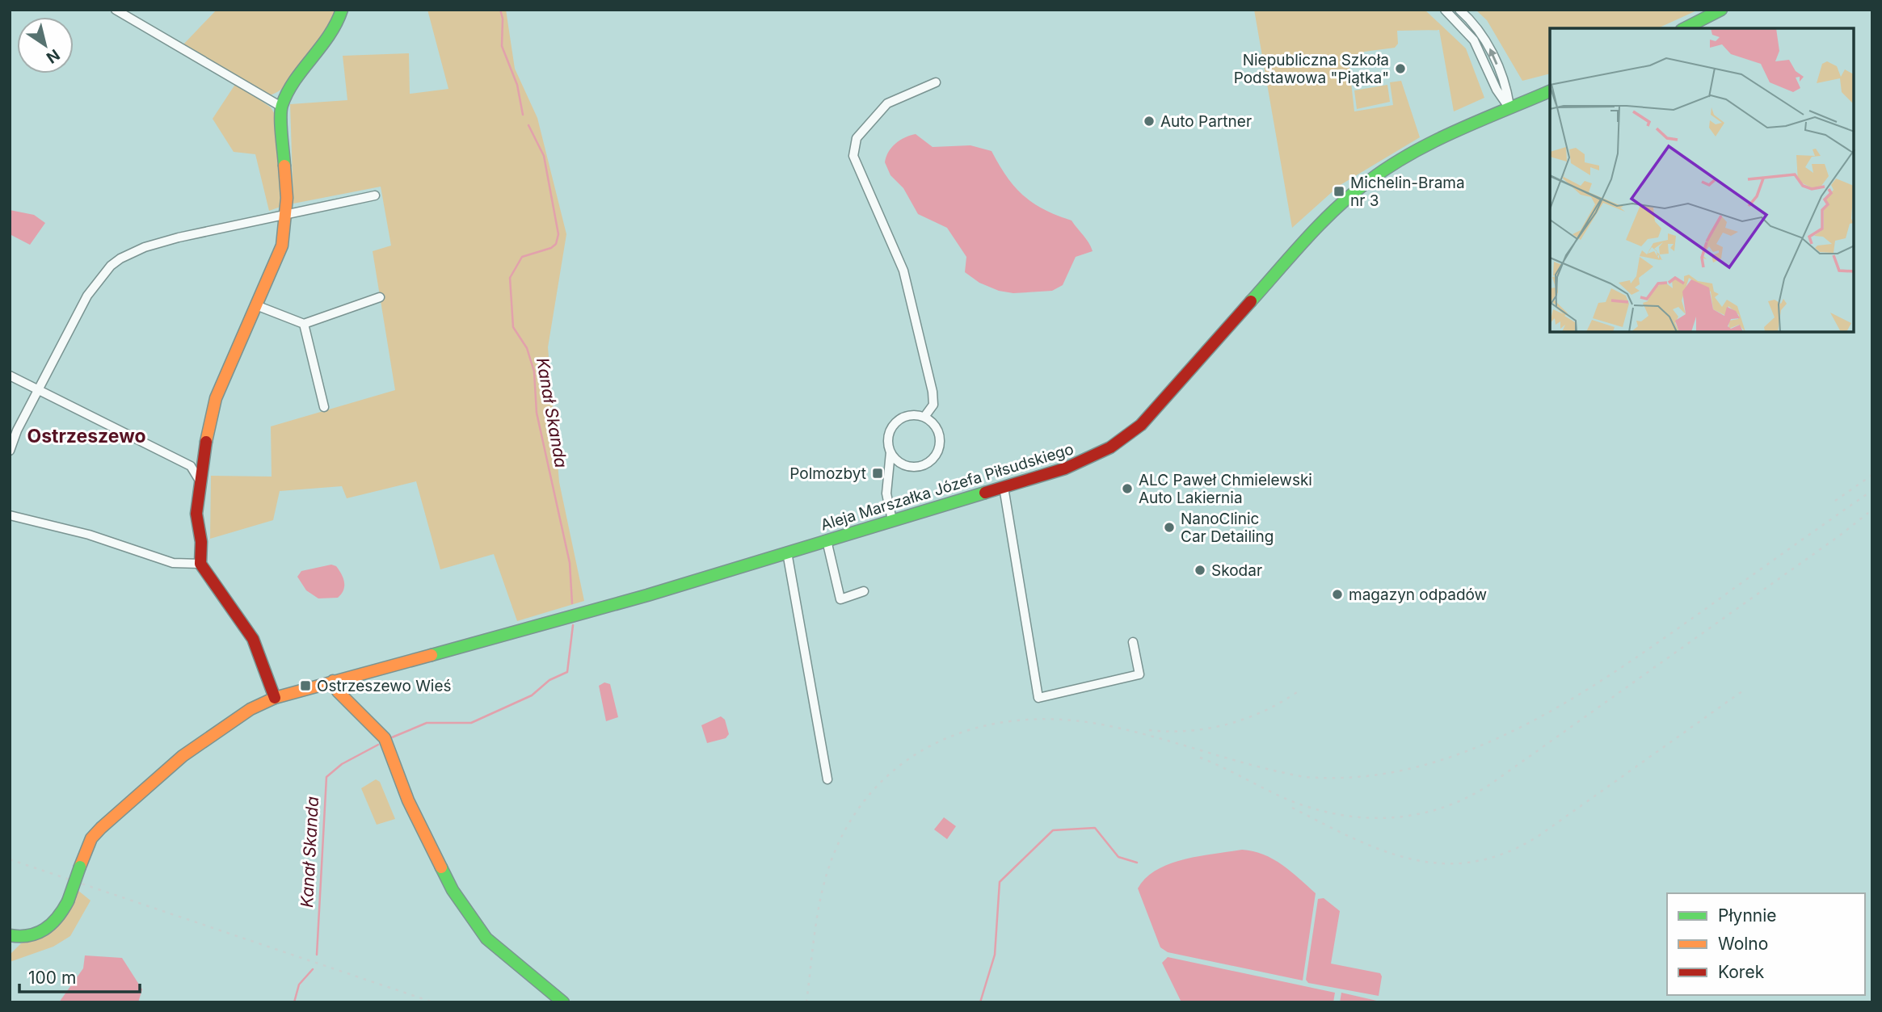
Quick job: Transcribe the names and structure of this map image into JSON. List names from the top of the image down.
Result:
{
  "streets": {
    "street": ["Aleja Marszałka Józefa Piłsudskiego"]
  },
  "districts": ["Ostrzeszewo"],
  "water": ["Kanał Skanda"],
  "places": {
    "other": [
      "Niepubliczna Szkoła Podstawowa \"Piątka\"",
      "Auto Partner",
      "ALC Paweł Chmielewski Auto Lakiernia",
      "NanoClinic Car Detailing",
      "Skodar",
      "magazyn odpadów"
    ],
    "transit": ["Michelin-Brama nr 3", "Polmozbyt", "Ostrzeszewo Wieś"]
  },
  "legend": ["Płynnie", "Wolno", "Korek"],
  "scale_bar": "100 m",
  "north": "bottom right"
}
